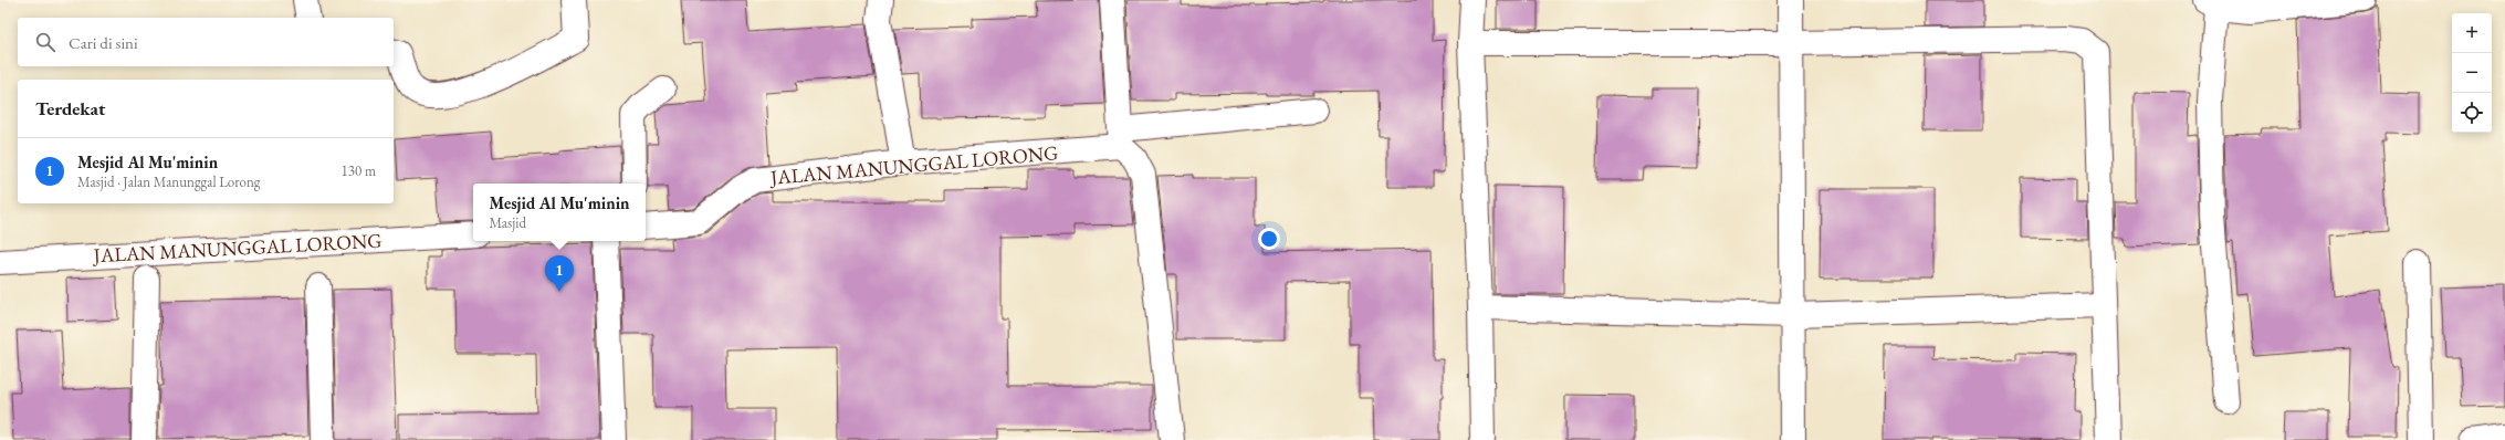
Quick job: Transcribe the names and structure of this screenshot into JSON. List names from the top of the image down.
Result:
{
  "streets": {
    "street": ["JALAN MANUNGGAL LORONG"]
  },
  "page": {
    "map_buttons": ["+", "−"],
    "search": "Cari di sini",
    "heading": "Terdekat",
    "list": [
      {
        "mark": "1",
        "name": "Mesjid Al Mu'minin",
        "note": "Masjid · Jalan Manunggal Lorong",
        "value": "130 m"
      }
    ],
    "popup": ["Mesjid Al Mu'minin", "Masjid"],
    "pins": "1"
  }
}
